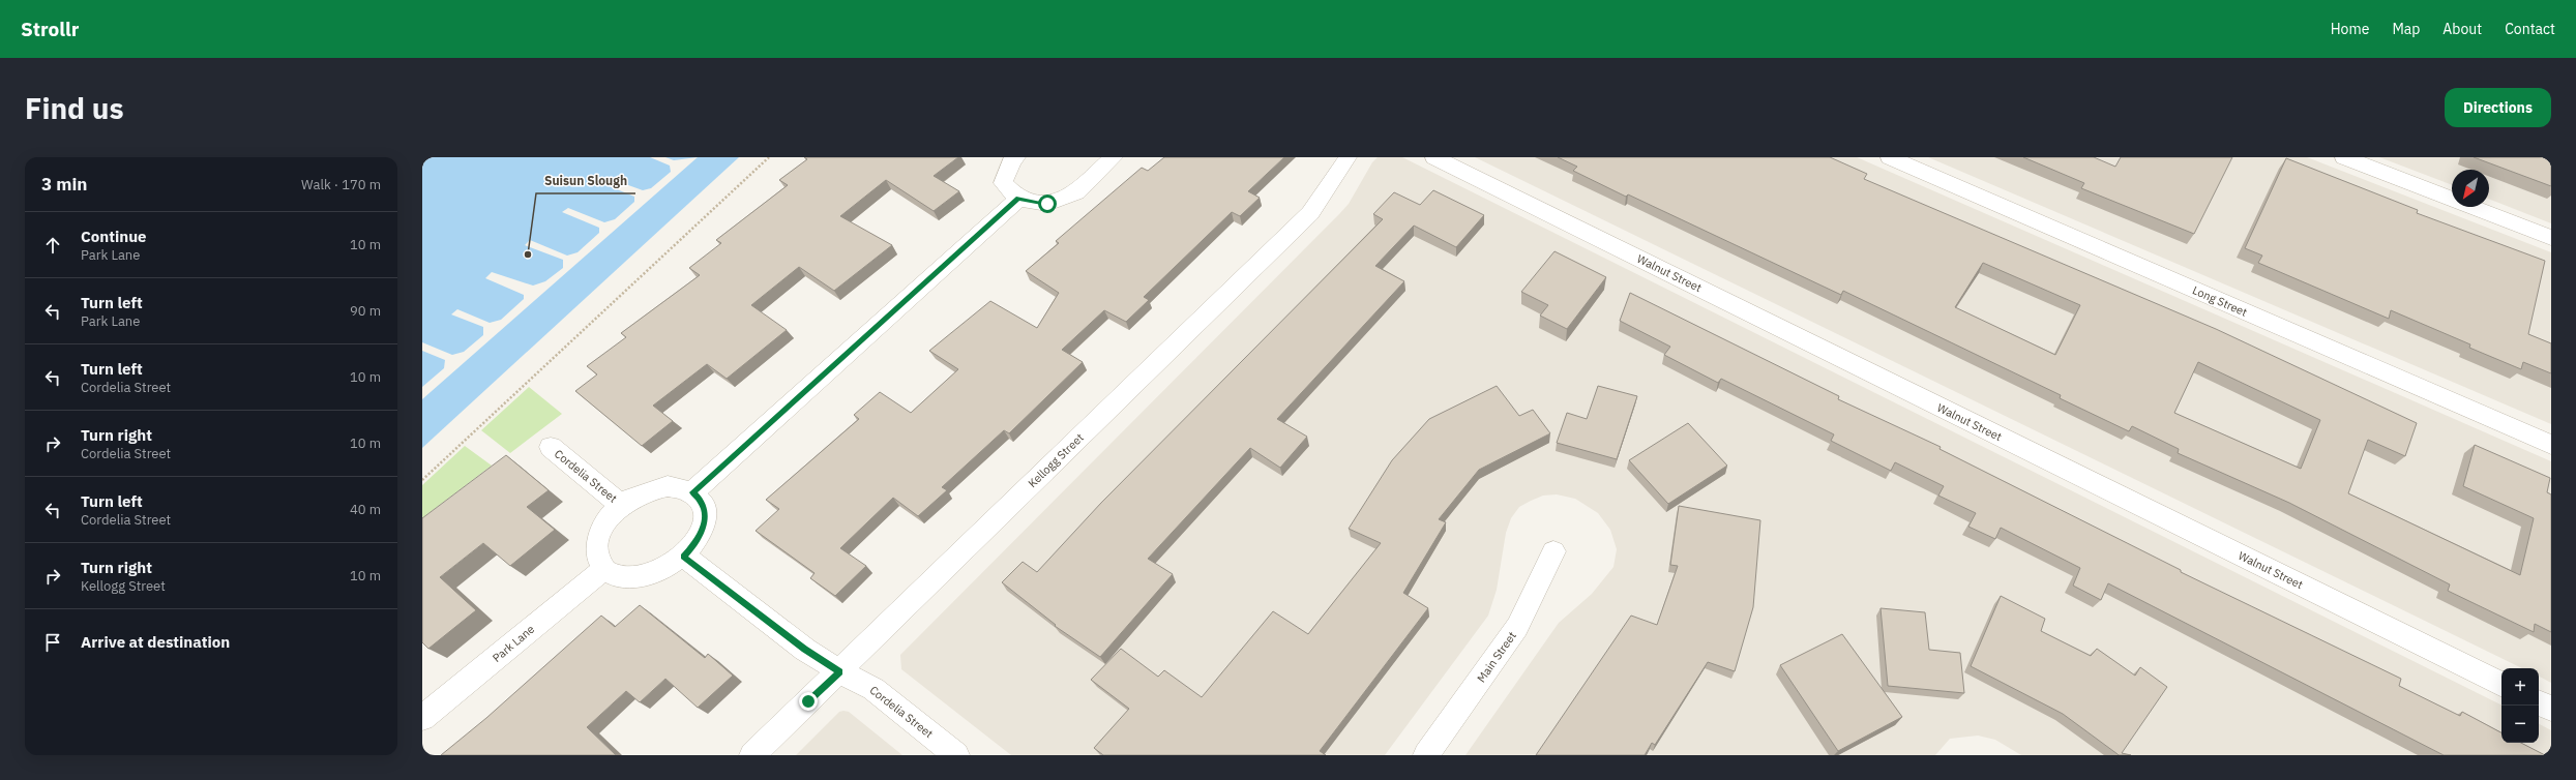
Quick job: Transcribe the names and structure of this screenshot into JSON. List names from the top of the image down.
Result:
{
  "streets": {
    "street": [
      "Walnut Street",
      "Long Street",
      "Kellogg Street",
      "Cordelia Street",
      "Park Lane",
      "Main Street"
    ]
  },
  "crossings": [
    ["Kellogg Street", "Cordelia Street"],
    ["Cordelia Street", "Park Lane"]
  ],
  "places": ["Suisun Slough"],
  "north": "bottom left",
  "page": {
    "header": "Strollr",
    "nav": [
      "Home",
      "Map",
      "About",
      "Contact"
    ],
    "buttons": "Directions",
    "title": "Find us",
    "heading": ["3 min", "Walk · 170 m"],
    "list": [
      ["Continue", "Park Lane", "10 m"],
      ["Turn left", "Park Lane", "90 m"],
      ["Turn left", "Cordelia Street", "10 m"],
      ["Turn right", "Cordelia Street", "10 m"],
      ["Turn left", "Cordelia Street", "40 m"],
      ["Turn right", "Kellogg Street", "10 m"],
      "Arrive at destination"
    ],
    "map_buttons": ["+", "−"]
  }
}
